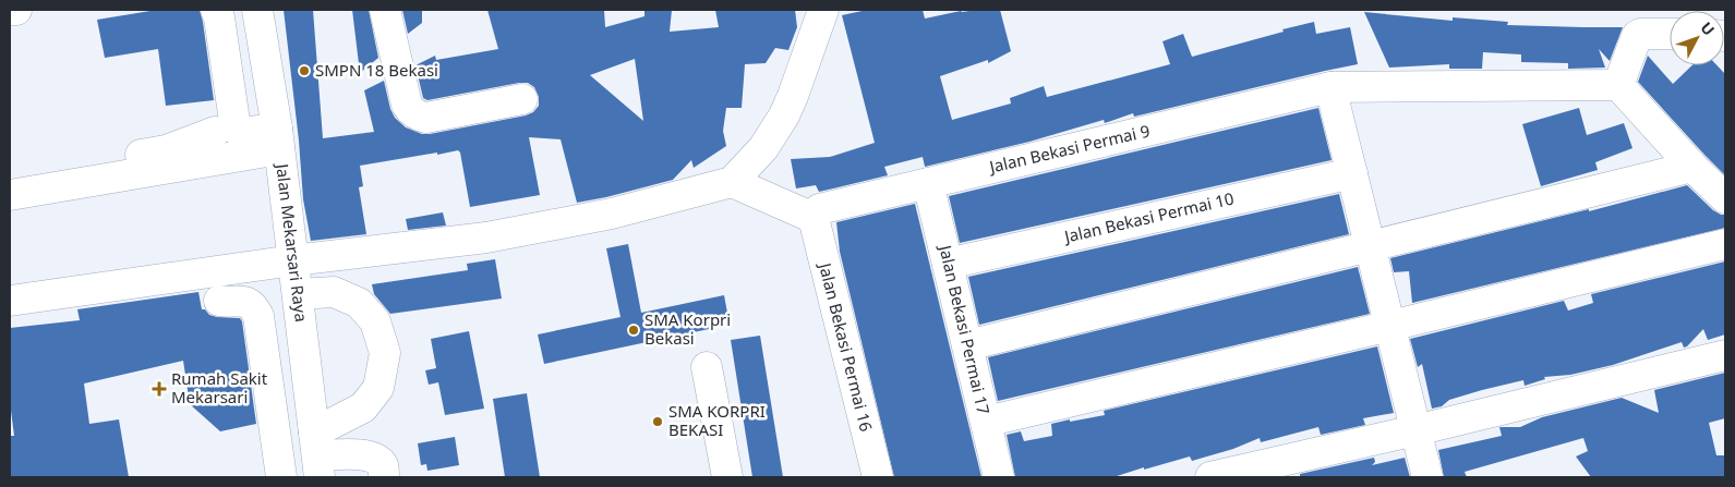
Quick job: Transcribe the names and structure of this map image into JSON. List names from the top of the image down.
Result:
{
  "streets": {
    "street": [
      "Jalan Bekasi Permai 9",
      "Jalan Bekasi Permai 10",
      "Jalan Mekarsari Raya",
      "Jalan Bekasi Permai 17",
      "Jalan Bekasi Permai 16"
    ]
  },
  "crossings": [
    ["Jalan Bekasi Permai 9", "Jalan Bekasi Permai 17"],
    ["Jalan Bekasi Permai 9", "Jalan Bekasi Permai 16"],
    ["Jalan Bekasi Permai 10", "Jalan Bekasi Permai 17"]
  ],
  "places": {
    "other": ["SMPN 18 Bekasi", "SMA Korpri Bekasi", "SMA KORPRI BEKASI"],
    "health": ["Rumah Sakit Mekarsari"]
  },
  "north": "top right"
}
